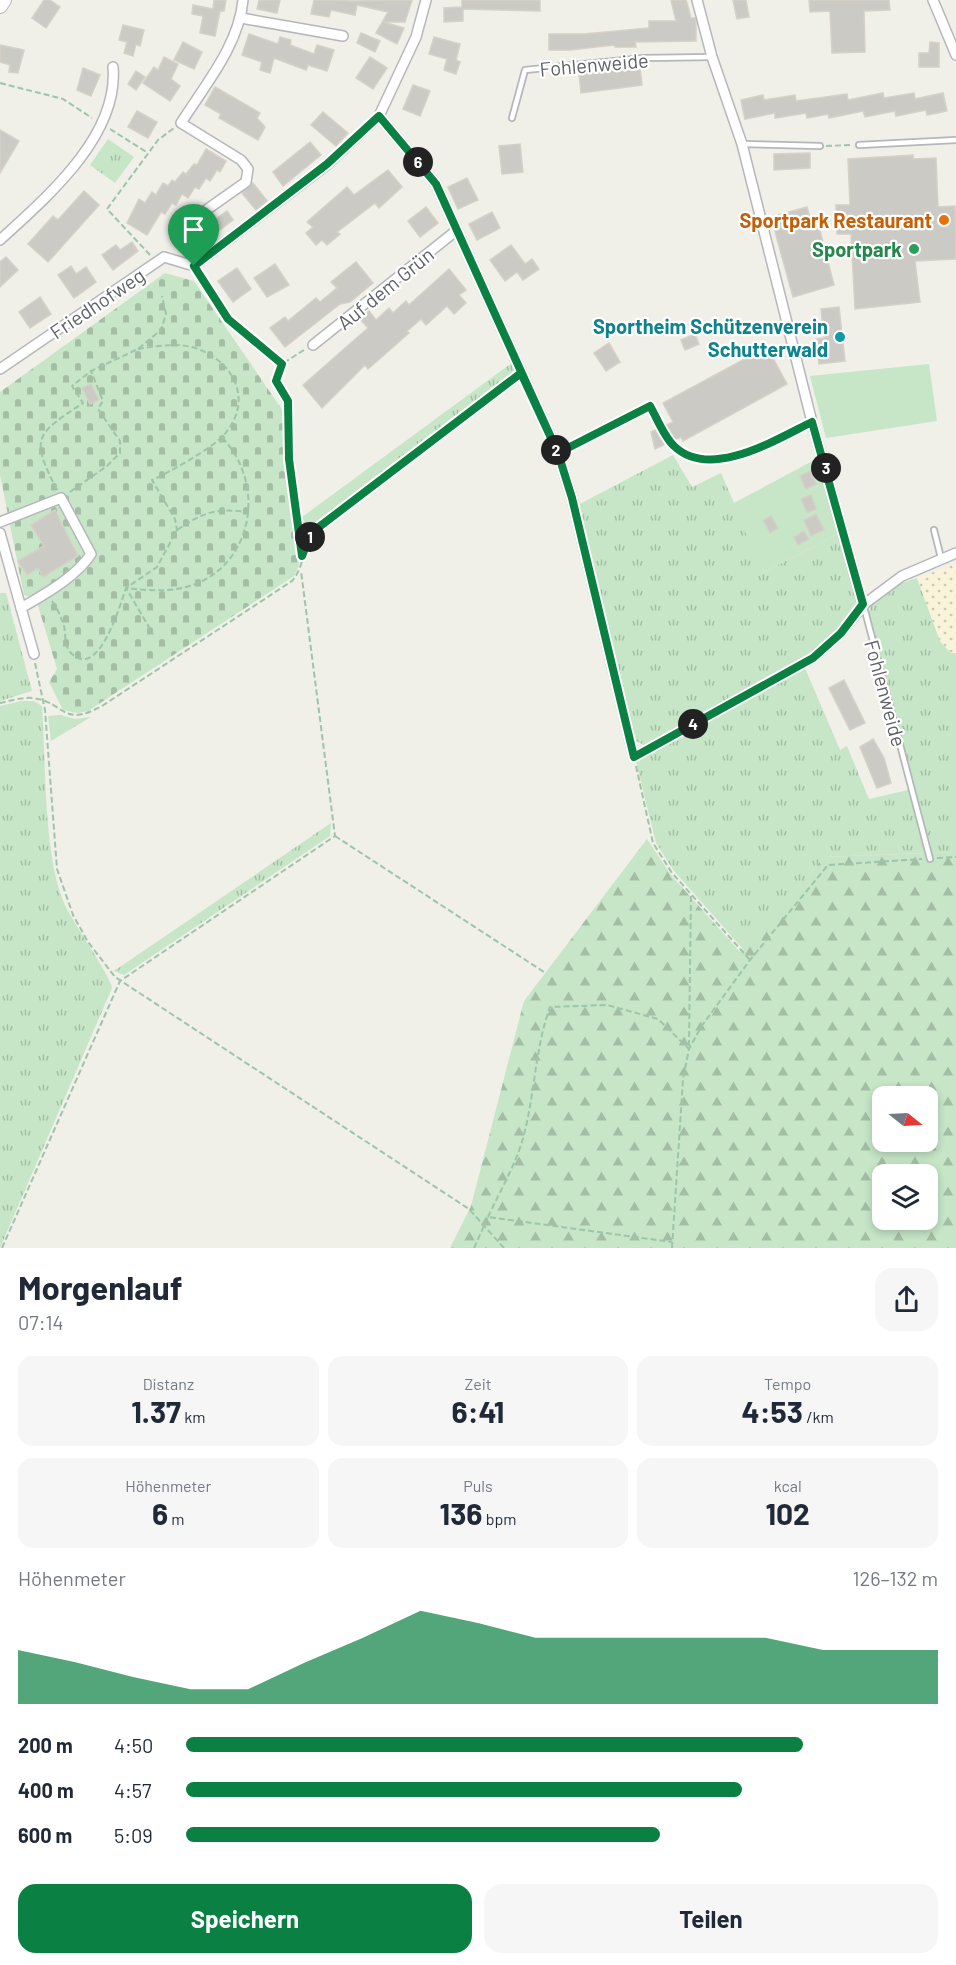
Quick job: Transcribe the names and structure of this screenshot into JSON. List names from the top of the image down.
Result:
{
  "streets": {
    "street": ["Fohlenweide", "Auf dem Grün", "Friedhofweg"]
  },
  "places": ["Sportpark Restaurant", "Sportpark", "Sportheim Schützenverein Schutterwald"],
  "north": "right",
  "page": {
    "pins": [
      "6",
      "2",
      "3",
      "1",
      "4"
    ],
    "heading": ["Morgenlauf", "07:14"],
    "stats": [
      ["Distanz", "1.37 km"],
      ["Zeit", "6:41"],
      ["Tempo", "4:53 /km"],
      ["Höhenmeter", "6 m"],
      ["Puls", "136 bpm"],
      ["kcal", "102"]
    ],
    "chart": ["Höhenmeter", "126–132 m"],
    "list": [
      {
        "name": "200 m",
        "note": "4:50"
      },
      {
        "name": "400 m",
        "note": "4:57"
      },
      {
        "name": "600 m",
        "note": "5:09"
      }
    ],
    "buttons": ["Speichern", "Teilen"]
  }
}
